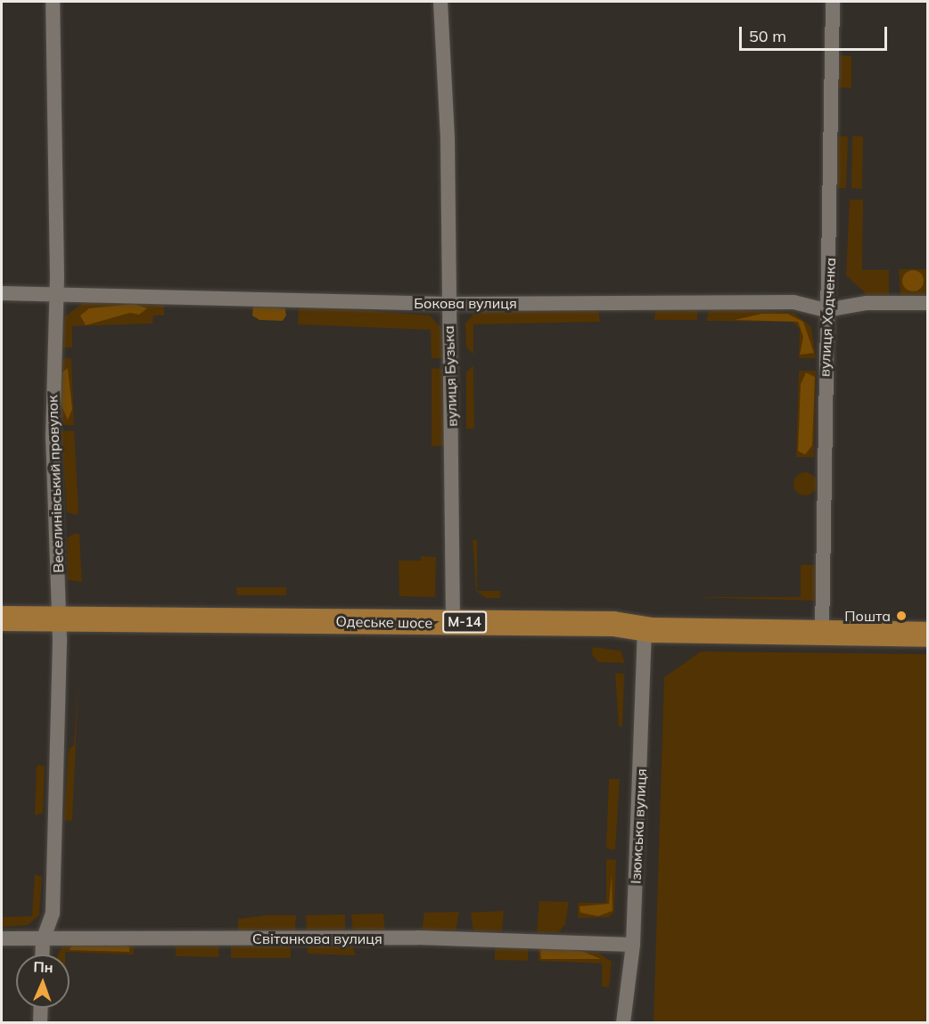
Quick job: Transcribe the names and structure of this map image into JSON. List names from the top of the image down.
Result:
{
  "streets": {
    "highway": ["Одеське шосе", "М-14"],
    "street": [
      "Бокова вулиця",
      "вулиця Ходченка",
      "вулиця Бузька",
      "Веселинівський провулок",
      "Ізюмська вулиця",
      "Світанкова вулиця"
    ]
  },
  "crossings": [
    ["Бокова вулиця", "вулиця Ходченка"],
    ["Бокова вулиця", "вулиця Бузька"],
    ["Бокова вулиця", "Веселинівський провулок"],
    ["вулиця Ходченка", "Одеське шосе"],
    ["вулиця Бузька", "Одеське шосе"],
    ["Веселинівський провулок", "Одеське шосе"],
    ["Веселинівський провулок", "Світанкова вулиця"],
    ["Одеське шосе", "Ізюмська вулиця"],
    ["Ізюмська вулиця", "Світанкова вулиця"]
  ],
  "places": ["Пошта"],
  "scale_bar": "50 m",
  "north": "top"
}
